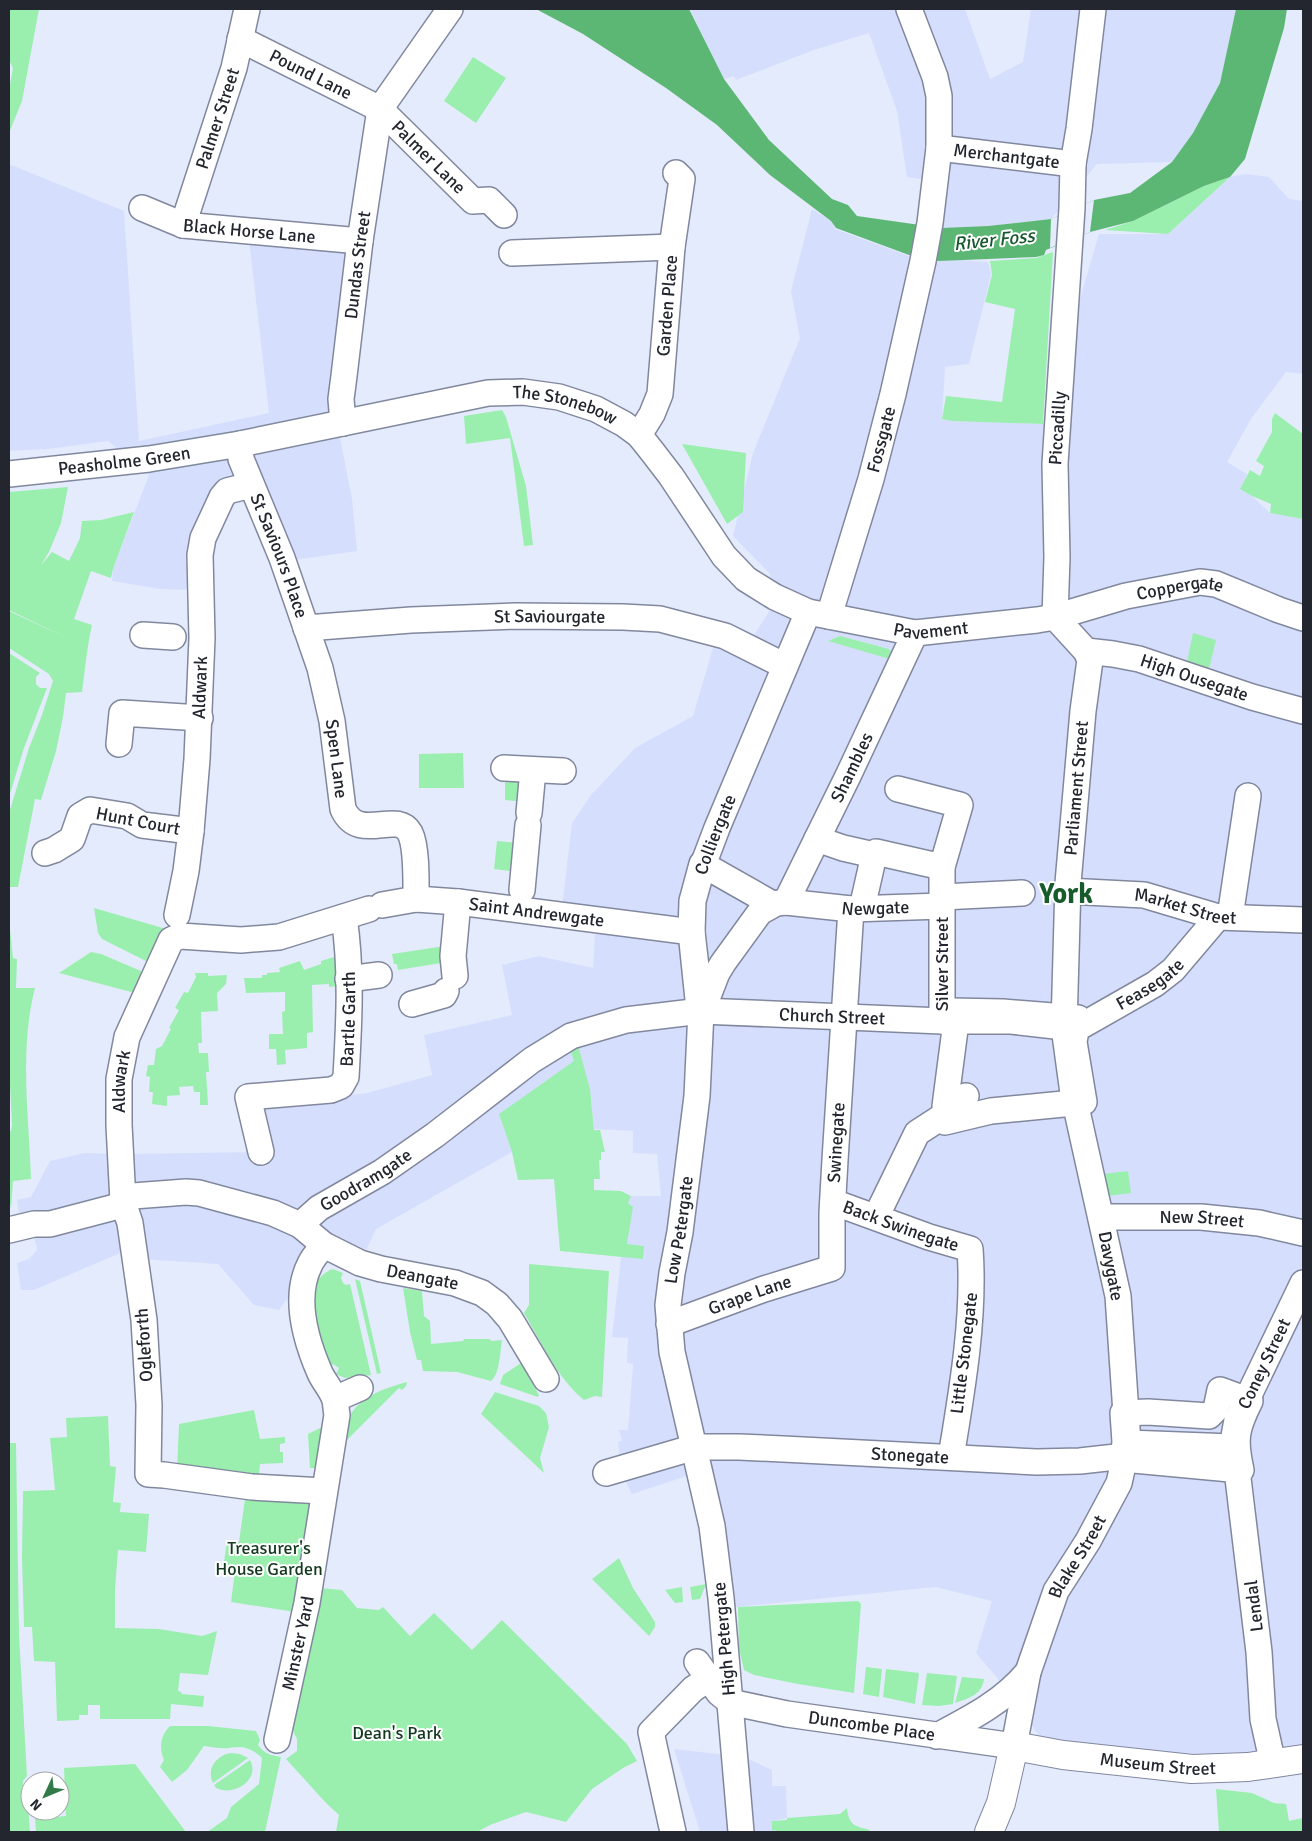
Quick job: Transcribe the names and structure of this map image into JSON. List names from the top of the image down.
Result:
{
  "streets": {
    "main road": ["Museum Street"],
    "street": [
      "Pound Lane",
      "Palmer Street",
      "Merchantgate",
      "Palmer Lane",
      "Black Horse Lane",
      "Dundas Street",
      "Garden Place",
      "The Stonebow",
      "Piccadilly",
      "Fossgate",
      "Peasholme Green",
      "St Saviours Place",
      "Coppergate",
      "St Saviourgate",
      "Pavement",
      "High Ousegate",
      "Aldwark",
      "Spen Lane",
      "Shambles",
      "Parliament Street",
      "Hunt Court",
      "Colliergate",
      "Market Street",
      "Newgate",
      "Saint Andrewgate",
      "Silver Street",
      "Feasegate",
      "Church Street",
      "Bartle Garth",
      "Swinegate",
      "Goodramgate",
      "New Street",
      "Back Swinegate",
      "Low Petergate",
      "Davygate",
      "Deangate",
      "Grape Lane",
      "Ogleforth",
      "Little Stonegate",
      "Coney Street",
      "Stonegate",
      "Blake Street",
      "Lendal",
      "High Petergate",
      "Minster Yard",
      "Duncombe Place"
    ]
  },
  "crossings": [
    ["Pound Lane", "Palmer Street"],
    ["Pound Lane", "Palmer Lane"],
    ["Pound Lane", "Dundas Street"],
    ["Palmer Street", "Black Horse Lane"],
    ["Merchantgate", "Piccadilly"],
    ["Merchantgate", "Fossgate"],
    ["Palmer Lane", "Dundas Street"],
    ["Black Horse Lane", "Dundas Street"],
    ["Dundas Street", "The Stonebow"],
    ["Garden Place", "The Stonebow"],
    ["The Stonebow", "Fossgate"],
    ["The Stonebow", "Peasholme Green"],
    ["The Stonebow", "St Saviours Place"],
    ["The Stonebow", "Pavement"],
    ["Piccadilly", "Coppergate"],
    ["Piccadilly", "Pavement"],
    ["Fossgate", "St Saviourgate"],
    ["Fossgate", "Pavement"],
    ["Fossgate", "Colliergate"],
    ["Peasholme Green", "St Saviours Place"],
    ["St Saviours Place", "St Saviourgate"],
    ["St Saviours Place", "Aldwark"],
    ["St Saviours Place", "Spen Lane"],
    ["Coppergate", "Pavement"],
    ["St Saviourgate", "Spen Lane"],
    ["St Saviourgate", "Colliergate"],
    ["Pavement", "Shambles"],
    ["High Ousegate", "Parliament Street"],
    ["Aldwark", "Hunt Court"],
    ["Aldwark", "Saint Andrewgate"],
    ["Aldwark", "Ogleforth"],
    ["Spen Lane", "Saint Andrewgate"],
    ["Shambles", "Newgate"],
    ["Parliament Street", "Market Street"],
    ["Parliament Street", "Feasegate"],
    ["Parliament Street", "Church Street"],
    ["Parliament Street", "Davygate"],
    ["Colliergate", "Saint Andrewgate"],
    ["Colliergate", "Church Street"],
    ["Colliergate", "Goodramgate"],
    ["Colliergate", "Low Petergate"],
    ["Market Street", "Feasegate"],
    ["Newgate", "Silver Street"],
    ["Newgate", "Swinegate"],
    ["Saint Andrewgate", "Bartle Garth"],
    ["Silver Street", "Church Street"],
    ["Feasegate", "Church Street"],
    ["Church Street", "Swinegate"],
    ["Church Street", "Goodramgate"],
    ["Church Street", "Low Petergate"],
    ["Swinegate", "Back Swinegate"],
    ["Swinegate", "Grape Lane"],
    ["Goodramgate", "Low Petergate"],
    ["Goodramgate", "Deangate"],
    ["New Street", "Davygate"],
    ["Back Swinegate", "Little Stonegate"],
    ["Low Petergate", "Grape Lane"],
    ["Low Petergate", "Stonegate"],
    ["Low Petergate", "High Petergate"],
    ["Davygate", "Stonegate"],
    ["Davygate", "Blake Street"],
    ["Ogleforth", "Minster Yard"],
    ["Little Stonegate", "Stonegate"],
    ["Coney Street", "Stonegate"],
    ["Coney Street", "Lendal"],
    ["Stonegate", "Blake Street"],
    ["Stonegate", "Lendal"],
    ["Stonegate", "High Petergate"],
    ["Blake Street", "Duncombe Place"],
    ["Blake Street", "Museum Street"],
    ["Lendal", "Museum Street"],
    ["High Petergate", "Duncombe Place"],
    ["Duncombe Place", "Museum Street"]
  ],
  "districts": ["York"],
  "water": ["River Foss"],
  "parks": ["Treasurer's House Garden", "Dean's Park"],
  "north": "bottom left"
}
